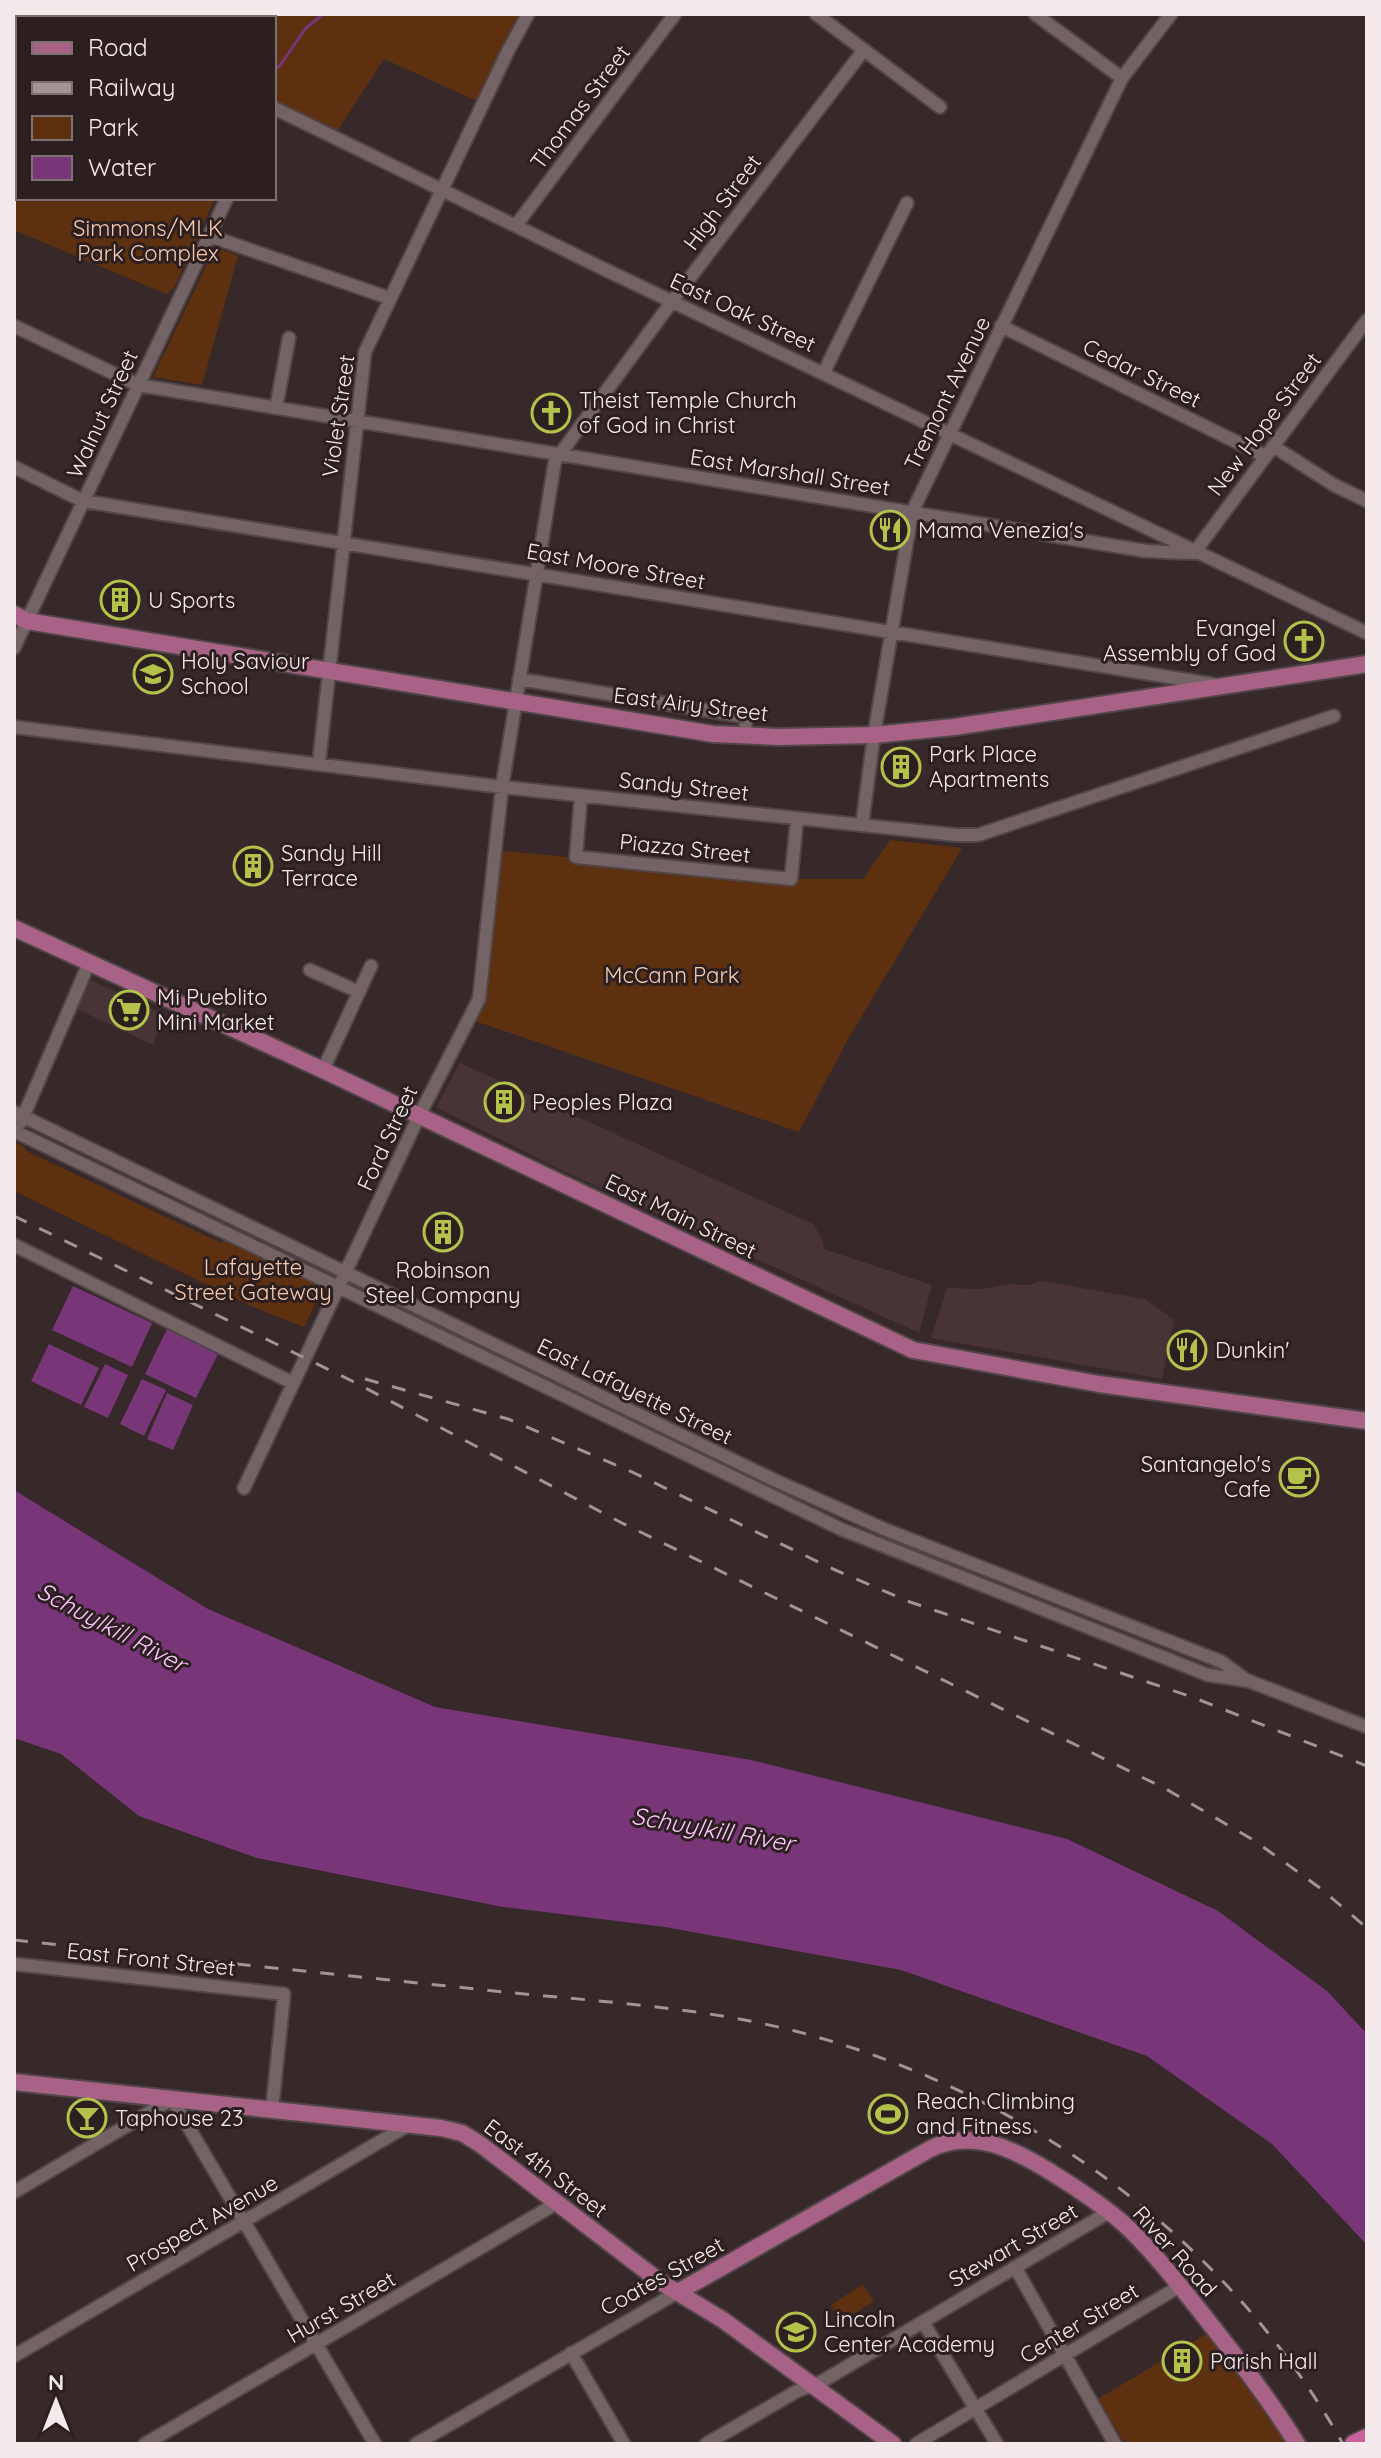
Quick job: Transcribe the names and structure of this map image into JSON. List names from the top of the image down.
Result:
{
  "streets": {
    "main road": [
      "East Airy Street",
      "East Main Street",
      "East 4th Street",
      "River Road",
      "Coates Street"
    ],
    "street": [
      "Thomas Street",
      "High Street",
      "East Oak Street",
      "Cedar Street",
      "Tremont Avenue",
      "Walnut Street",
      "Violet Street",
      "New Hope Street",
      "East Marshall Street",
      "East Moore Street",
      "Sandy Street",
      "Piazza Street",
      "Ford Street",
      "East Lafayette Street",
      "East Front Street",
      "Prospect Avenue",
      "Stewart Street",
      "Hurst Street",
      "Center Street"
    ]
  },
  "crossings": [
    ["Thomas Street", "East Oak Street"],
    ["High Street", "East Oak Street"],
    ["High Street", "East Marshall Street"],
    ["High Street", "East Moore Street"],
    ["High Street", "East Airy Street"],
    ["High Street", "Sandy Street"],
    ["High Street", "Ford Street"],
    ["East Oak Street", "Tremont Avenue"],
    ["East Oak Street", "Violet Street"],
    ["East Oak Street", "New Hope Street"],
    ["East Oak Street", "East Marshall Street"],
    ["Cedar Street", "Tremont Avenue"],
    ["Cedar Street", "New Hope Street"],
    ["Tremont Avenue", "East Marshall Street"],
    ["Tremont Avenue", "East Moore Street"],
    ["Tremont Avenue", "East Airy Street"],
    ["Tremont Avenue", "Sandy Street"],
    ["Walnut Street", "East Marshall Street"],
    ["Walnut Street", "East Moore Street"],
    ["Walnut Street", "East Airy Street"],
    ["Violet Street", "East Marshall Street"],
    ["Violet Street", "East Moore Street"],
    ["Violet Street", "East Airy Street"],
    ["Violet Street", "Sandy Street"],
    ["New Hope Street", "East Marshall Street"],
    ["East Moore Street", "East Airy Street"],
    ["Sandy Street", "Piazza Street"],
    ["Sandy Street", "Ford Street"],
    ["Ford Street", "East Main Street"],
    ["Ford Street", "East Lafayette Street"],
    ["East Front Street", "East 4th Street"],
    ["East 4th Street", "Prospect Avenue"],
    ["East 4th Street", "Stewart Street"],
    ["East 4th Street", "Coates Street"],
    ["East 4th Street", "Hurst Street"],
    ["Stewart Street", "River Road"],
    ["River Road", "Coates Street"],
    ["River Road", "Center Street"]
  ],
  "water": ["Schuylkill River"],
  "parks": ["Simmons/MLK Park Complex", "McCann Park", "Lafayette Street Gateway"],
  "places": {
    "church": ["Theist Temple Church of God in Christ", "Evangel Assembly of God"],
    "restaurant": ["Mama Venezia's", "Dunkin'"],
    "building": [
      "U Sports",
      "Park Place Apartments",
      "Sandy Hill Terrace",
      "Peoples Plaza",
      "Robinson Steel Company",
      "Parish Hall"
    ],
    "school or university": ["Holy Saviour School", "Lincoln Center Academy"],
    "supermarket": ["Mi Pueblito Mini Market"],
    "cafe": ["Santangelo's Cafe"],
    "sports": ["Reach Climbing and Fitness"],
    "bar": ["Taphouse 23"]
  },
  "legend": [
    "Road",
    "Railway",
    "Park",
    "Water"
  ],
  "north": "top"
}
